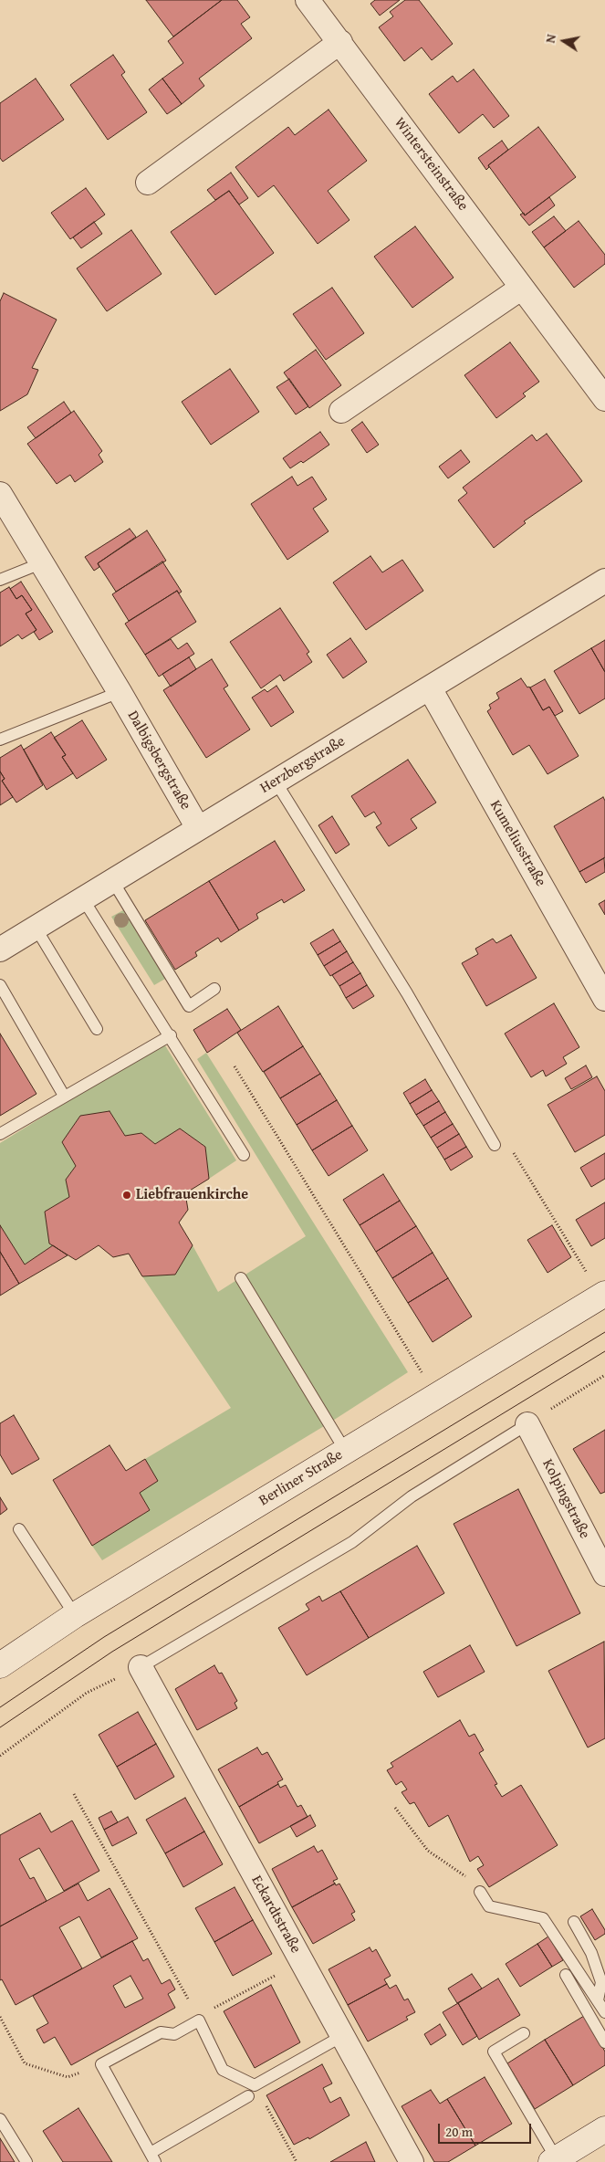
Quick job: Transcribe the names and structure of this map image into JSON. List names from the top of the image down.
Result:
{
  "streets": {
    "street": [
      "Wintersteinstraße",
      "Dalbigsbergstraße",
      "Herzbergstraße",
      "Kumeliusstraße",
      "Berliner Straße",
      "Kolpingstraße",
      "Eckardtstraße"
    ]
  },
  "crossings": [
    ["Dalbigsbergstraße", "Herzbergstraße"],
    ["Herzbergstraße", "Kumeliusstraße"]
  ],
  "places": ["Liebfrauenkirche"],
  "scale_bar": "20 m",
  "north": "left"
}
